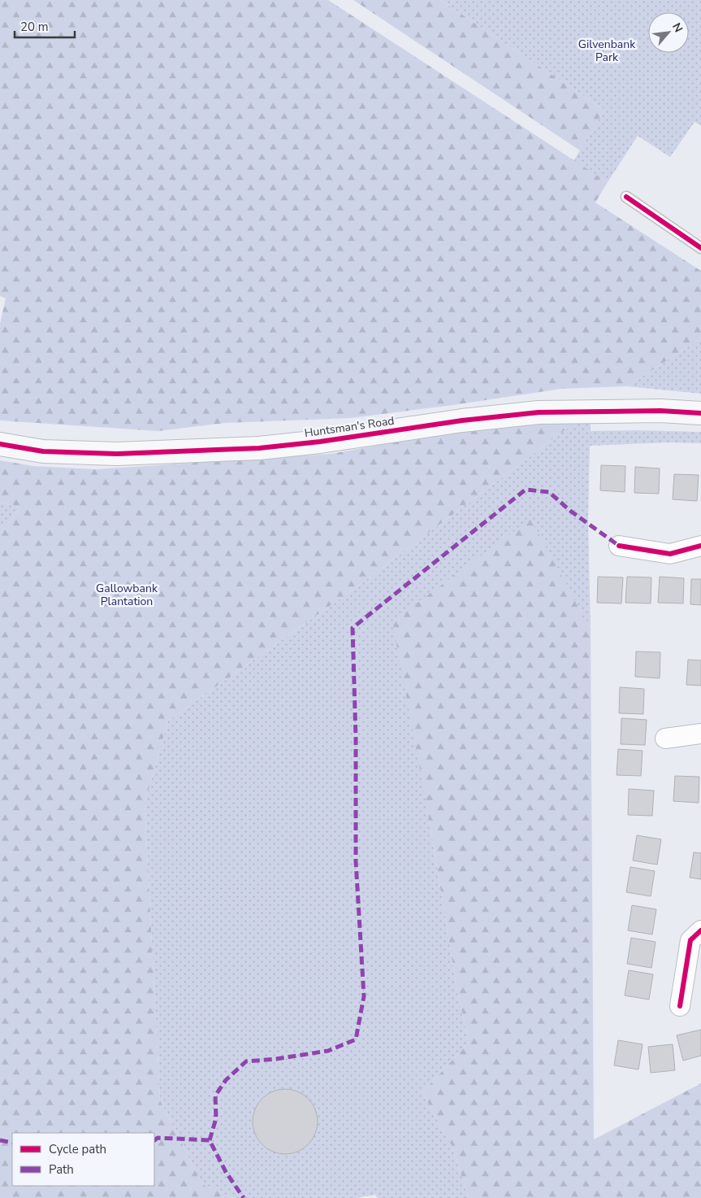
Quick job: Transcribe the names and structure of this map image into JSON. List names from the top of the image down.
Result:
{
  "streets": {
    "street": ["Huntsman's Road"]
  },
  "parks": ["Gilvenbank Park", "Gallowbank Plantation"],
  "legend": ["Cycle path", "Path"],
  "scale_bar": "20 m",
  "north": "top right"
}
